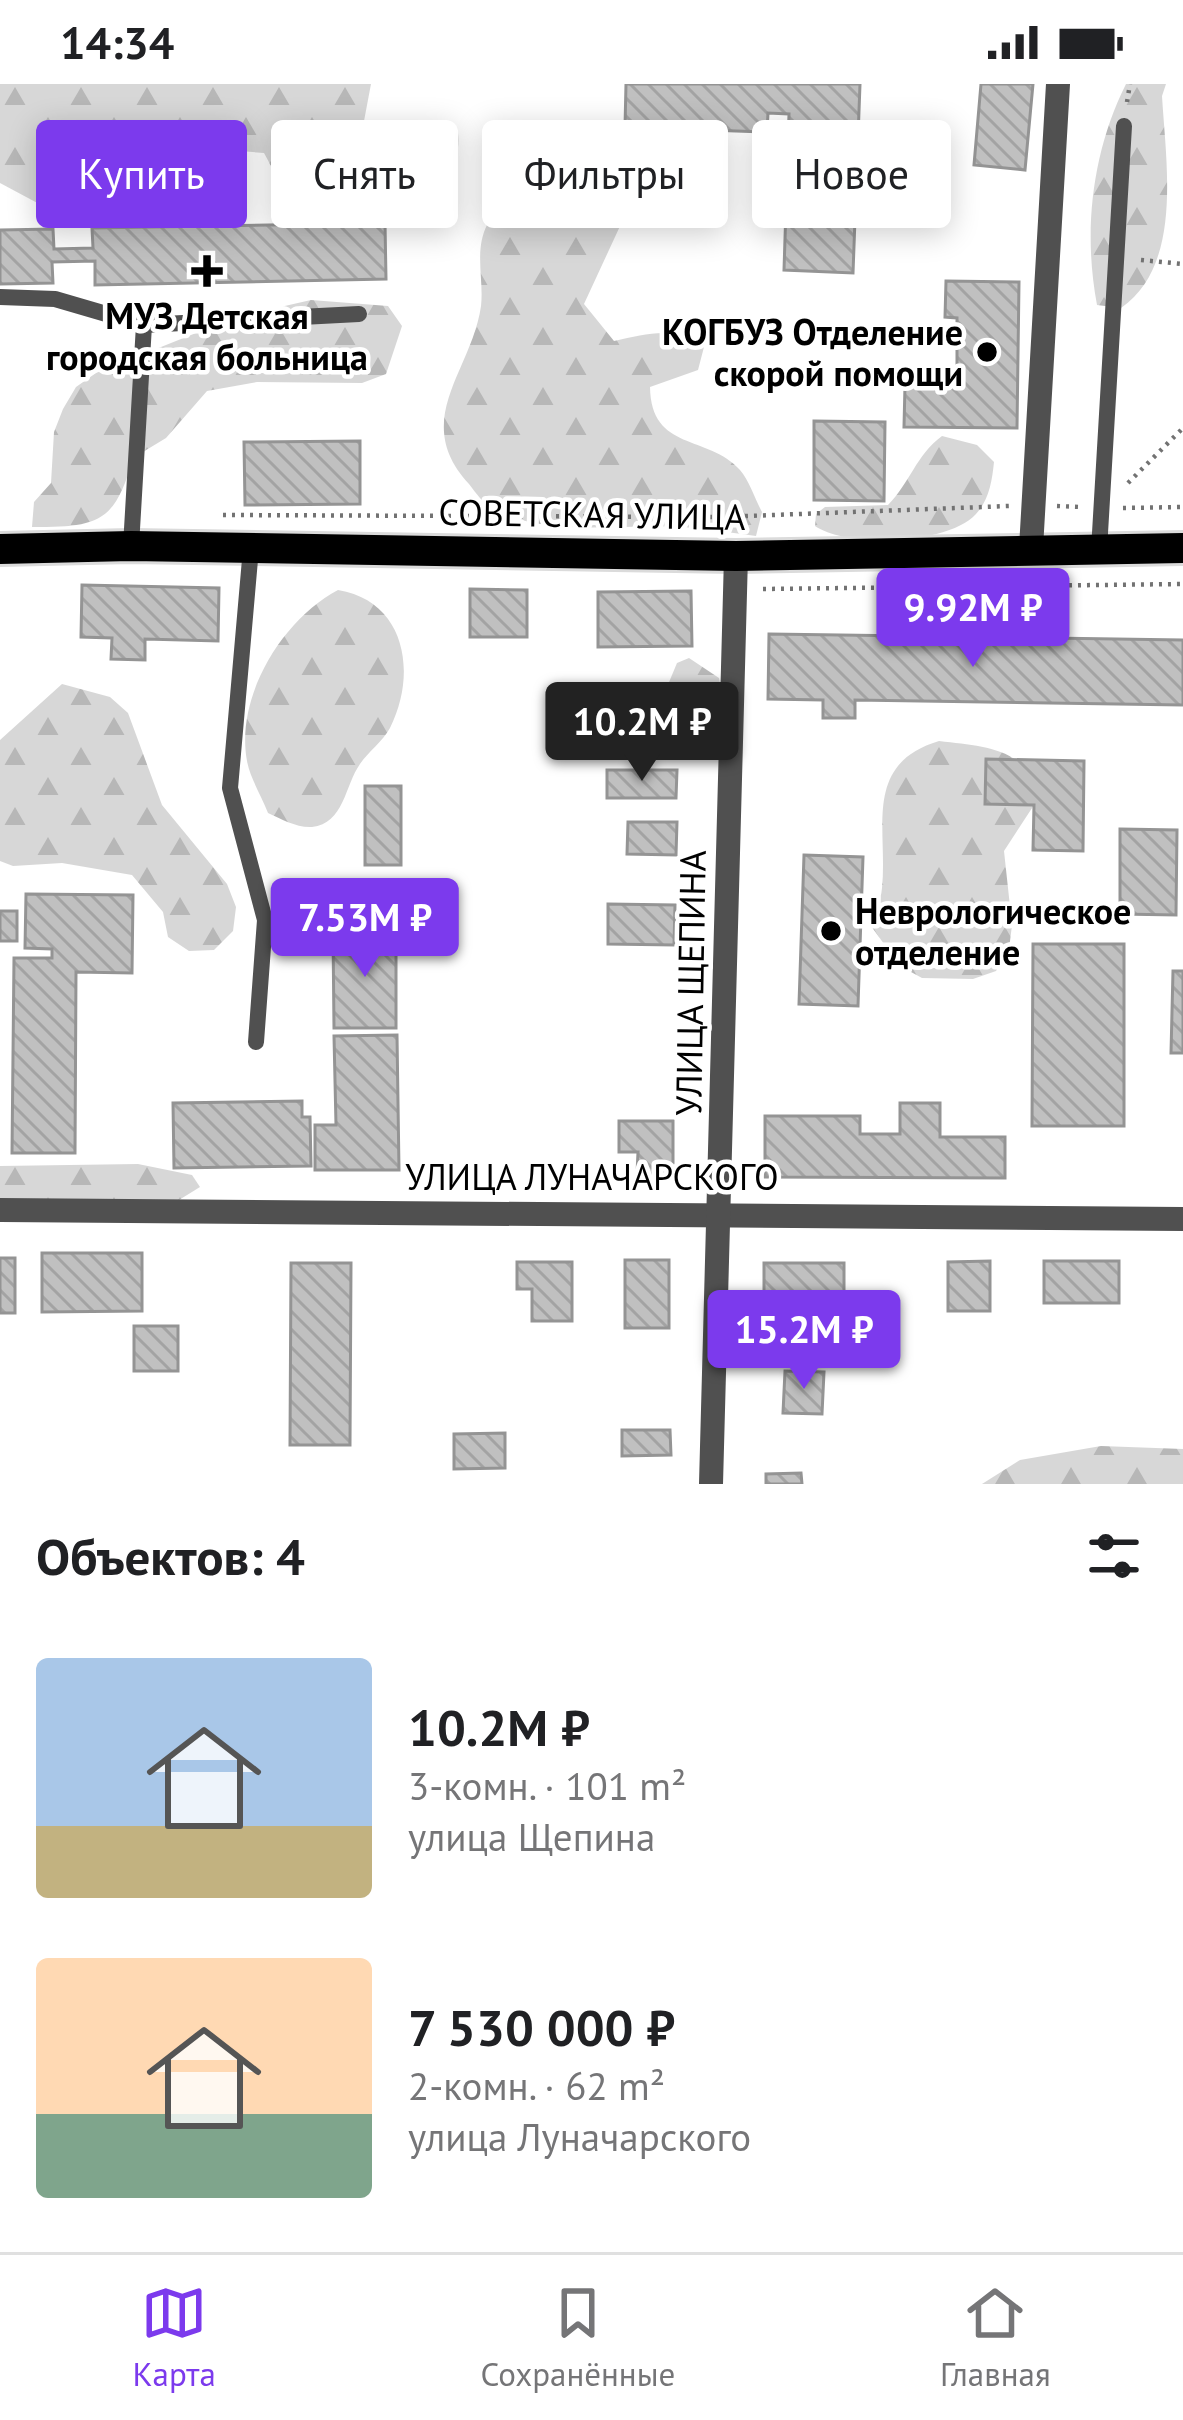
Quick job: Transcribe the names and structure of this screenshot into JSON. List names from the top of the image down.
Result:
{
  "streets": {
    "main road": ["СОВЕТСКАЯ УЛИЦА"],
    "street": ["УЛИЦА ЩЕПИНА", "УЛИЦА ЛУНАЧАРСКОГО"]
  },
  "crossings": [
    ["СОВЕТСКАЯ УЛИЦА", "УЛИЦА ЩЕПИНА"],
    ["УЛИЦА ЩЕПИНА", "УЛИЦА ЛУНАЧАРСКОГО"]
  ],
  "places": {
    "health": ["МУЗ Детская городская больница"],
    "other": ["КОГБУЗ Отделение скорой помощи", "Неврологическое отделение"]
  },
  "page": {
    "status": "14:34",
    "chip": [
      "Купить",
      "Снять",
      "Фильтры",
      "Новое"
    ],
    "price": [
      "9.92M ₽",
      "10.2M ₽",
      "7.53M ₽",
      "15.2M ₽"
    ],
    "heading": "Объектов: 4",
    "list": [
      {
        "name": "10.2M ₽",
        "note": "3-комн. · 101 m² · улица Щепина"
      },
      {
        "name": "7 530 000 ₽",
        "note": "2-комн. · 62 m² · улица Луначарского"
      }
    ],
    "tabs": ["Карта", "Сохранённые", "Главная"]
  }
}
